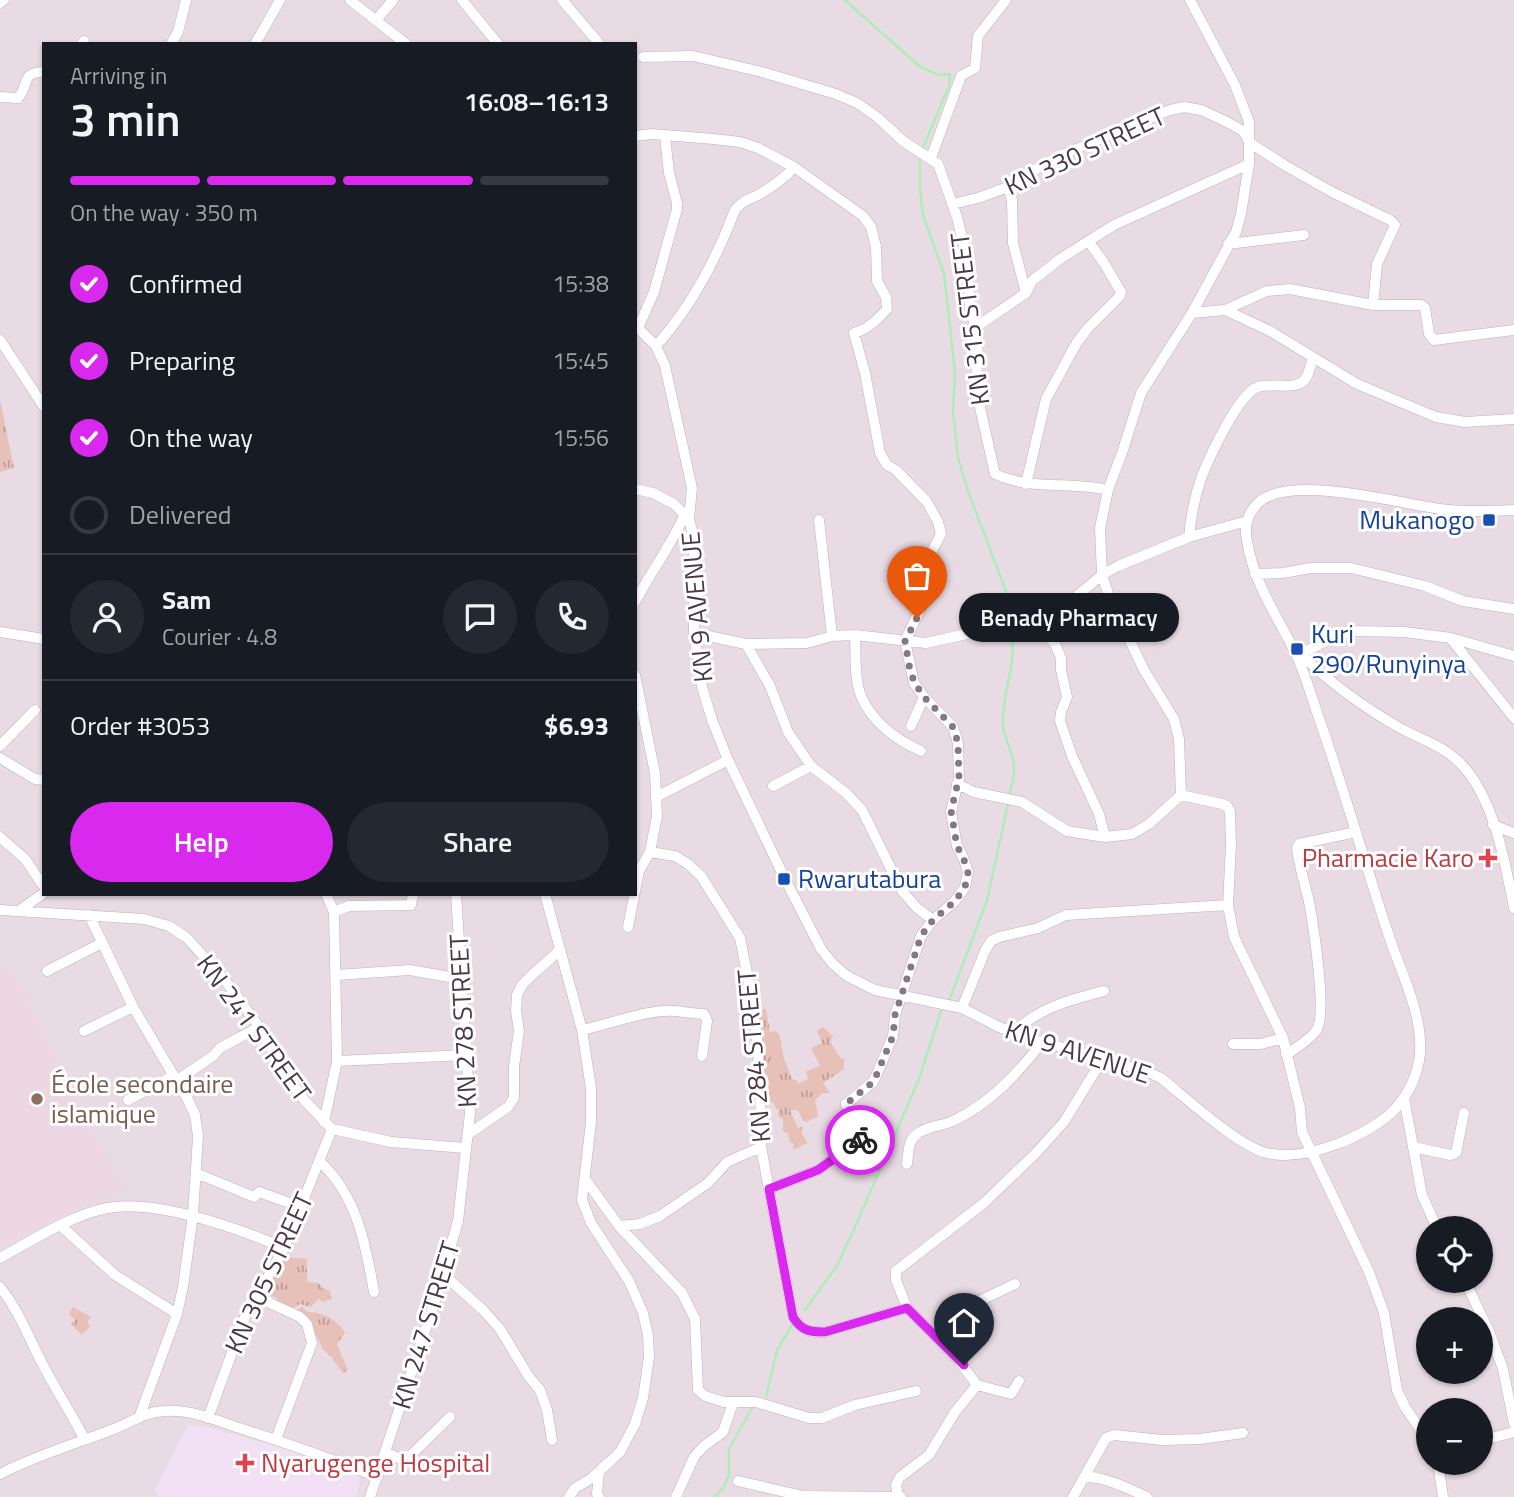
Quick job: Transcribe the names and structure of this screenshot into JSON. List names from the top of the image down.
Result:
{
  "streets": {
    "street": [
      "KN 330 STREET",
      "KN 315 STREET",
      "KN 9 AVENUE",
      "KN 278 STREET",
      "KN 241 STREET",
      "KN 284 STREET",
      "KN 305 STREET",
      "KN 247 STREET"
    ]
  },
  "crossings": [
    ["KN 330 STREET", "KN 315 STREET"],
    ["KN 278 STREET", "KN 241 STREET"],
    ["KN 278 STREET", "KN 247 STREET"],
    ["KN 241 STREET", "KN 305 STREET"],
    ["KN 241 STREET", "KN 247 STREET"]
  ],
  "places": {
    "transit": ["Mukanogo", "Kuri 290/Runyinya", "Rwarutabura"],
    "other": ["Benady Pharmacy", "École secondaire islamique"],
    "health": ["Pharmacie Karo", "Nyarugenge Hospital"]
  },
  "page": {
    "heading": ["3 min", "Arriving in", "16:08–16:13"],
    "panel": [
      "Sam",
      "Courier · 4.8",
      "Order #3053",
      "$6.93"
    ],
    "bar": "On the way · 350 m",
    "list": [
      ["Confirmed", "15:38"],
      ["Preparing", "15:45"],
      ["On the way", "15:56"],
      "Delivered"
    ],
    "bubble": "Benady Pharmacy",
    "buttons": ["Help", "Share"],
    "map_buttons": ["+", "−"]
  }
}
